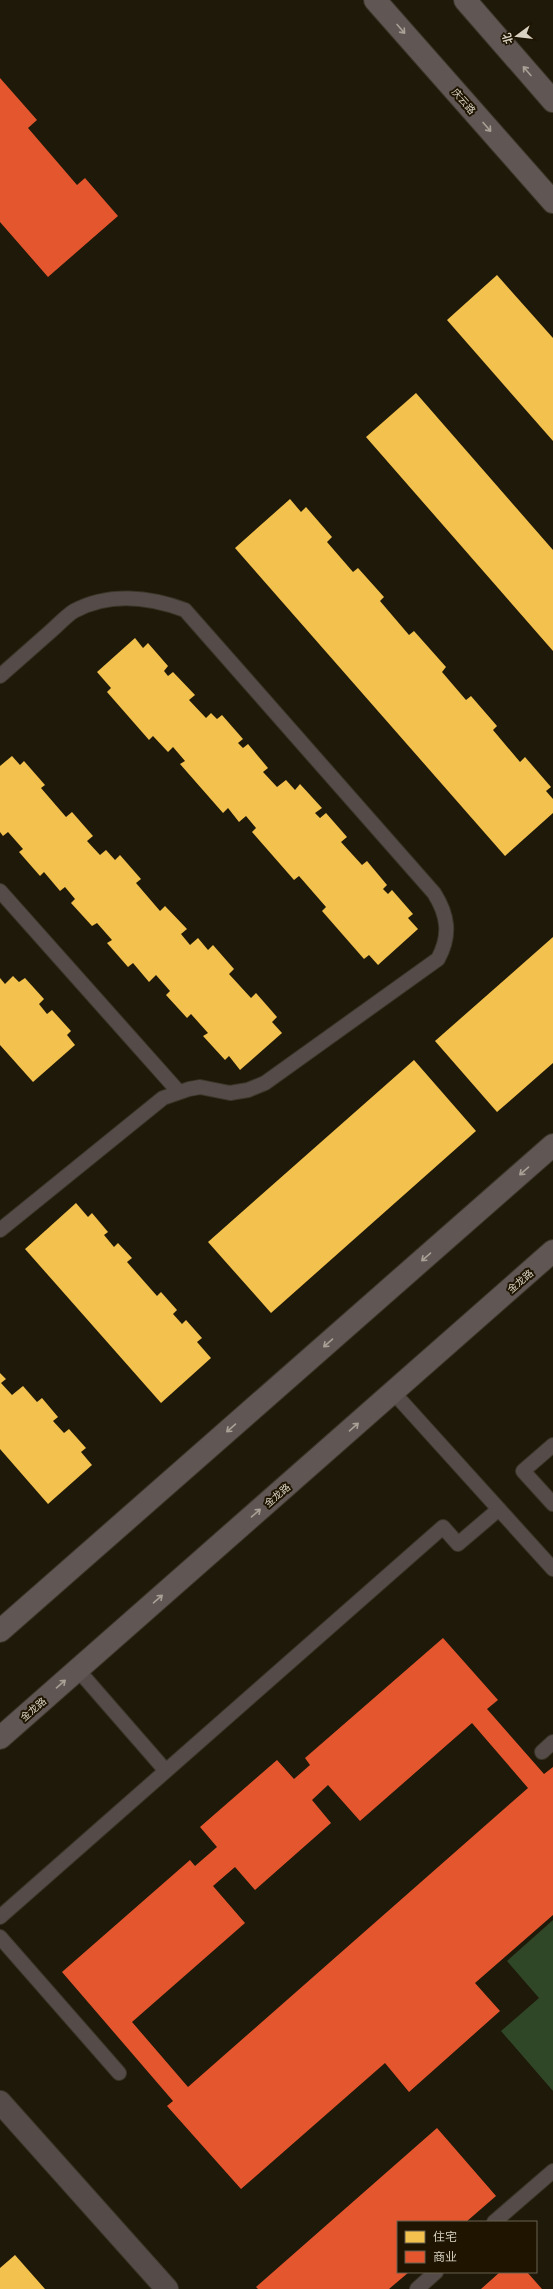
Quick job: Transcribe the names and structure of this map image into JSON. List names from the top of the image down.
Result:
{
  "streets": {
    "main road": ["庆云路", "金龙路"]
  },
  "legend": ["住宅", "商业"],
  "north": "left"
}
